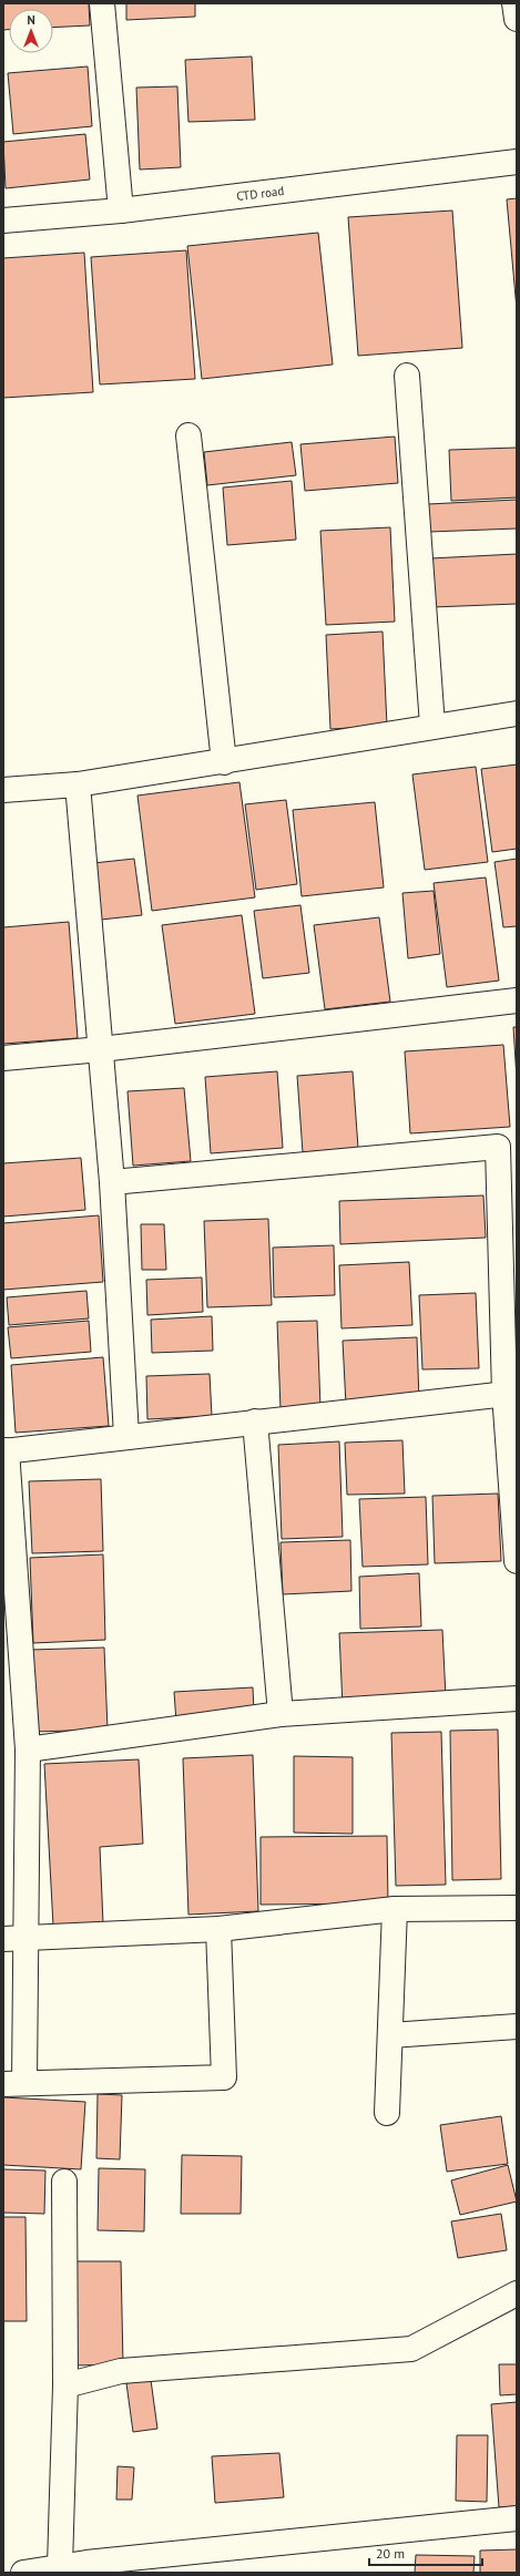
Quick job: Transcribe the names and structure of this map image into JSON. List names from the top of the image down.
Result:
{
  "streets": {
    "street": ["CTD road"]
  },
  "scale_bar": "20 m",
  "north": "top"
}
